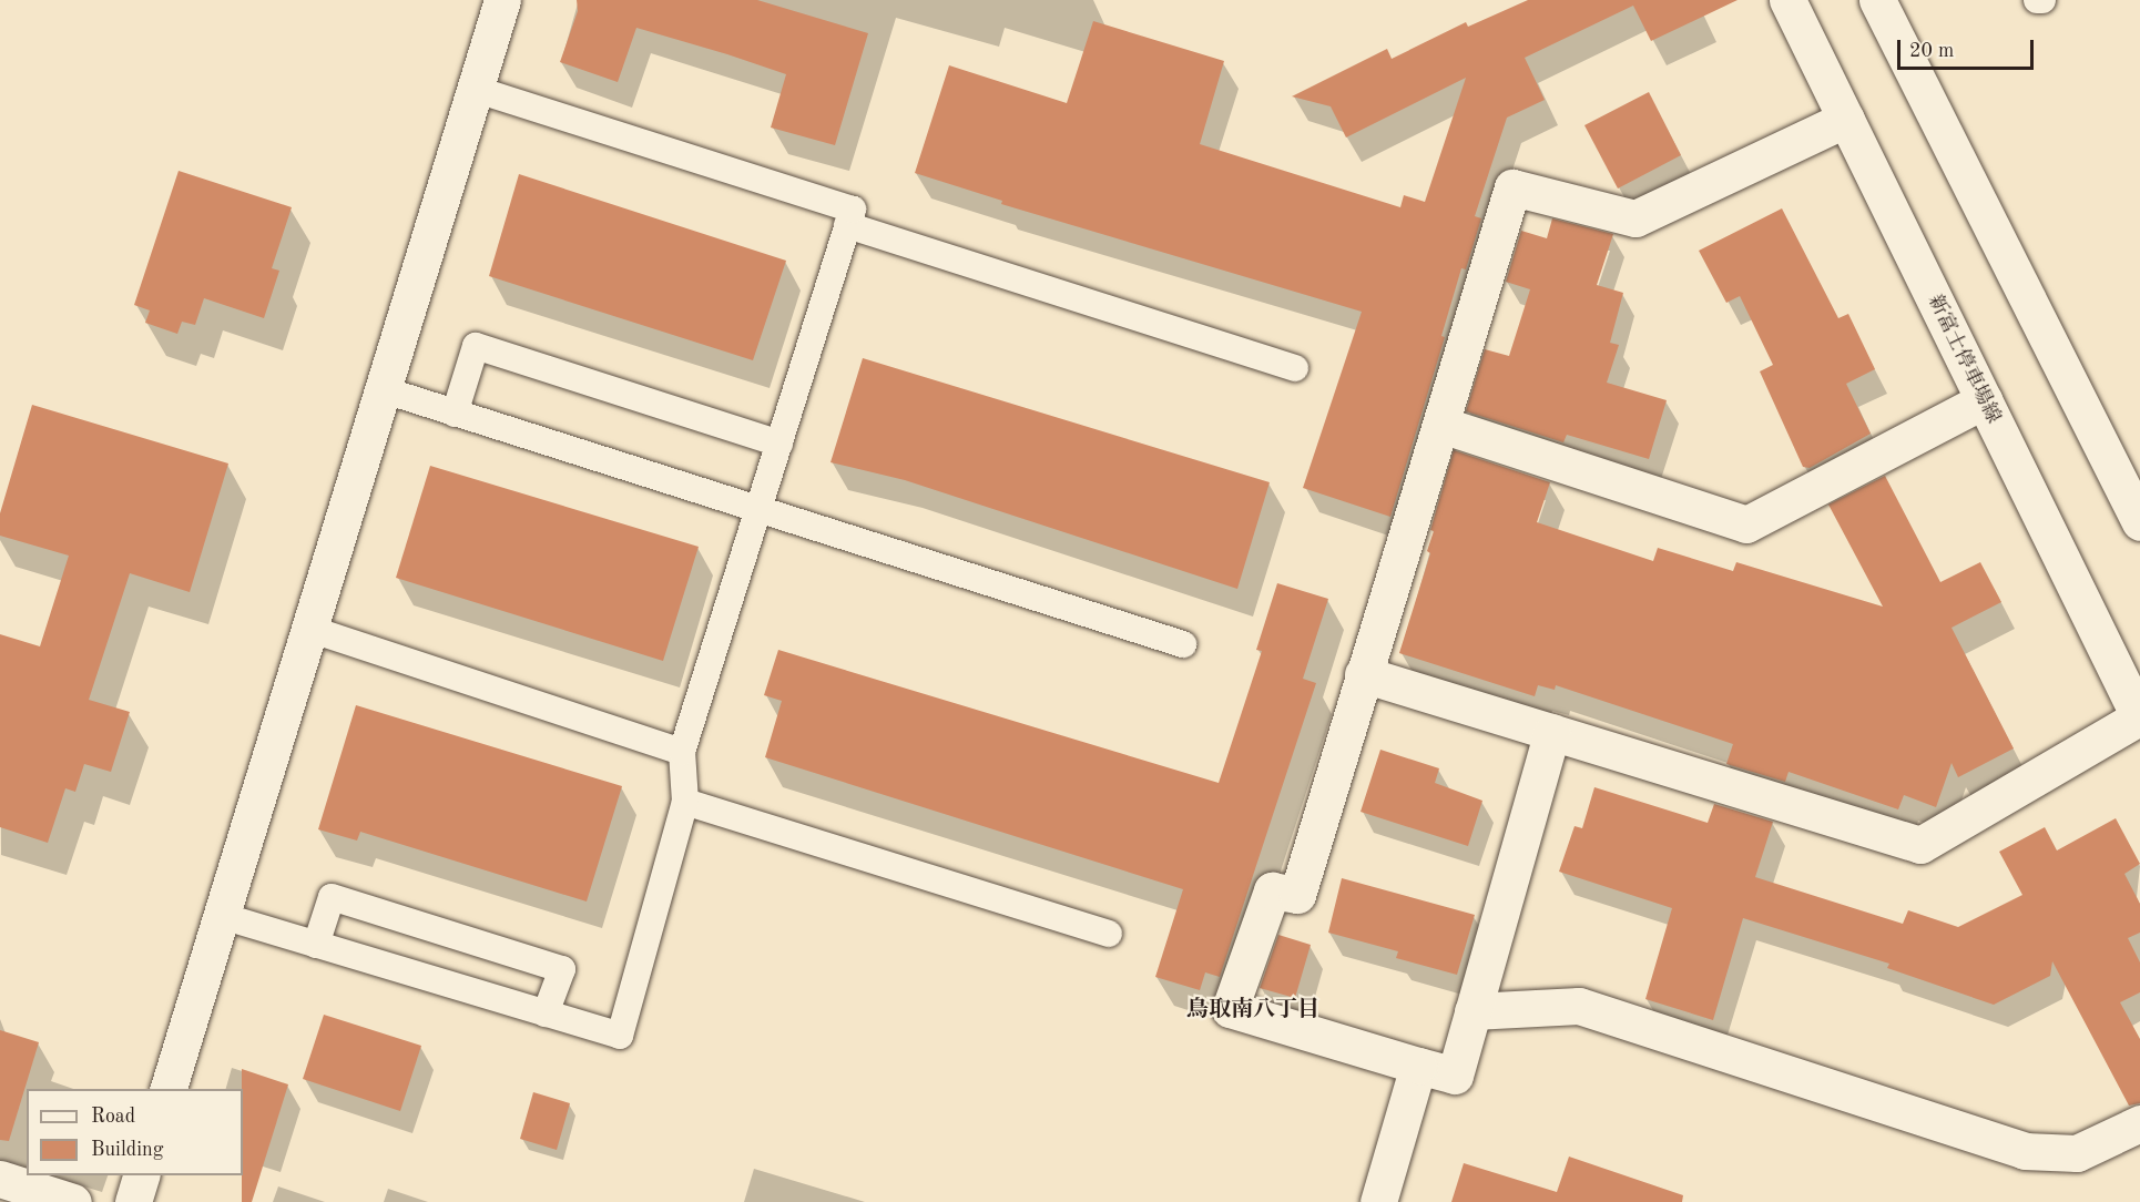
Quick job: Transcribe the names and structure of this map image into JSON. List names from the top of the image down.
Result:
{
  "streets": {
    "street": ["新富士停車場線"]
  },
  "districts": ["鳥取南八丁目"],
  "legend": ["Road", "Building"],
  "scale_bar": "20 m"
}
